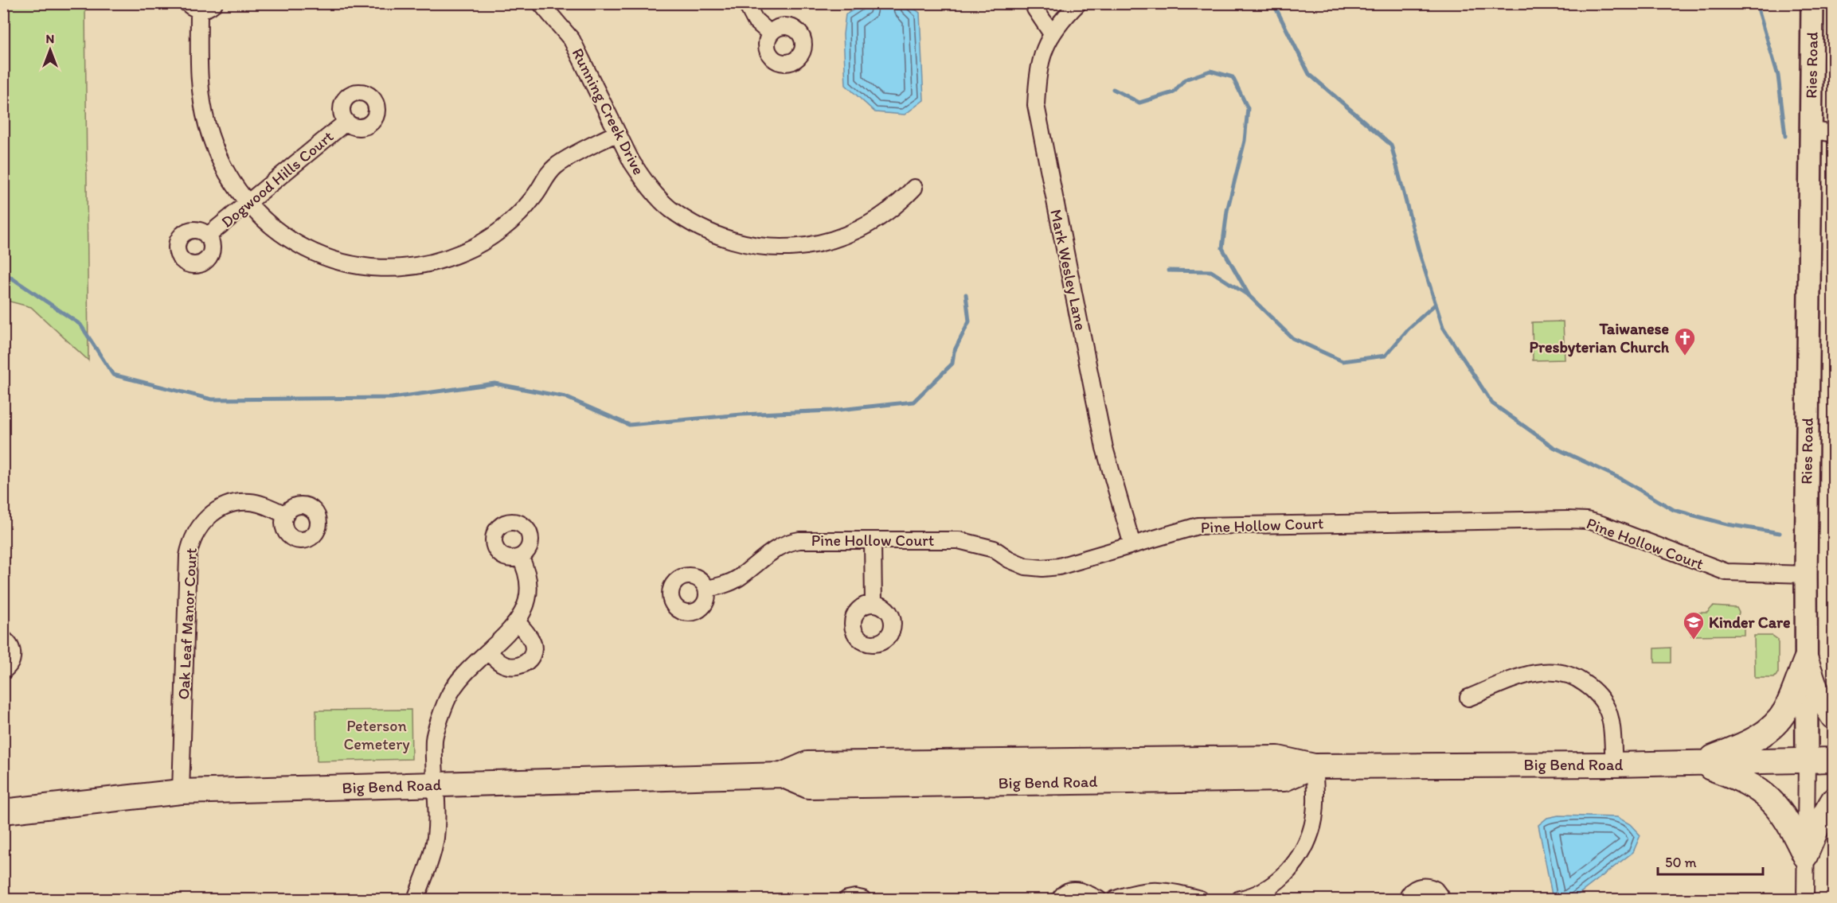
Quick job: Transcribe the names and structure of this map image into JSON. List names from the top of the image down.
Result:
{
  "streets": {
    "main road": ["Big Bend Road"],
    "street": [
      "Ries Road",
      "Running Creek Drive",
      "Dogwood Hills Court",
      "Mark Wesley Lane",
      "Pine Hollow Court",
      "Oak Leaf Manor Court"
    ]
  },
  "crossings": [
    ["Ries Road", "Pine Hollow Court"],
    ["Ries Road", "Big Bend Road"],
    ["Mark Wesley Lane", "Pine Hollow Court"],
    ["Oak Leaf Manor Court", "Big Bend Road"]
  ],
  "parks": ["Peterson Cemetery"],
  "places": {
    "church": ["Taiwanese Presbyterian Church"],
    "school or university": ["Kinder Care"]
  },
  "scale_bar": "50 m",
  "north": "top"
}
